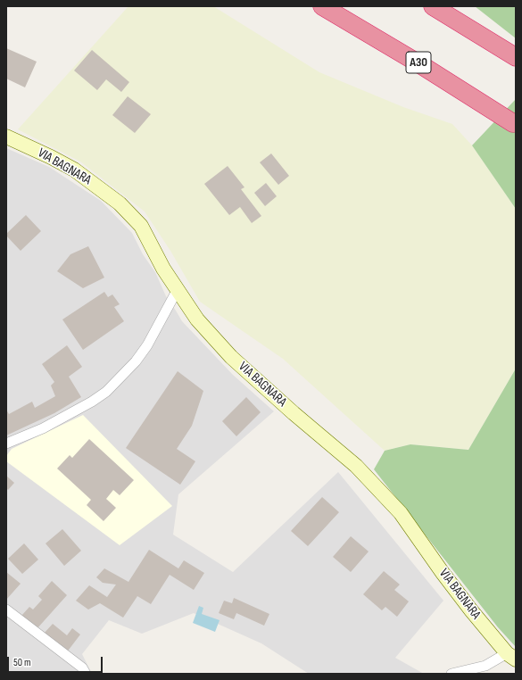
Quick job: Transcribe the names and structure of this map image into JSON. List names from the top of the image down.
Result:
{
  "streets": {
    "highway": ["A30"],
    "main road": ["VIA BAGNARA"]
  },
  "scale_bar": "50 m"
}
